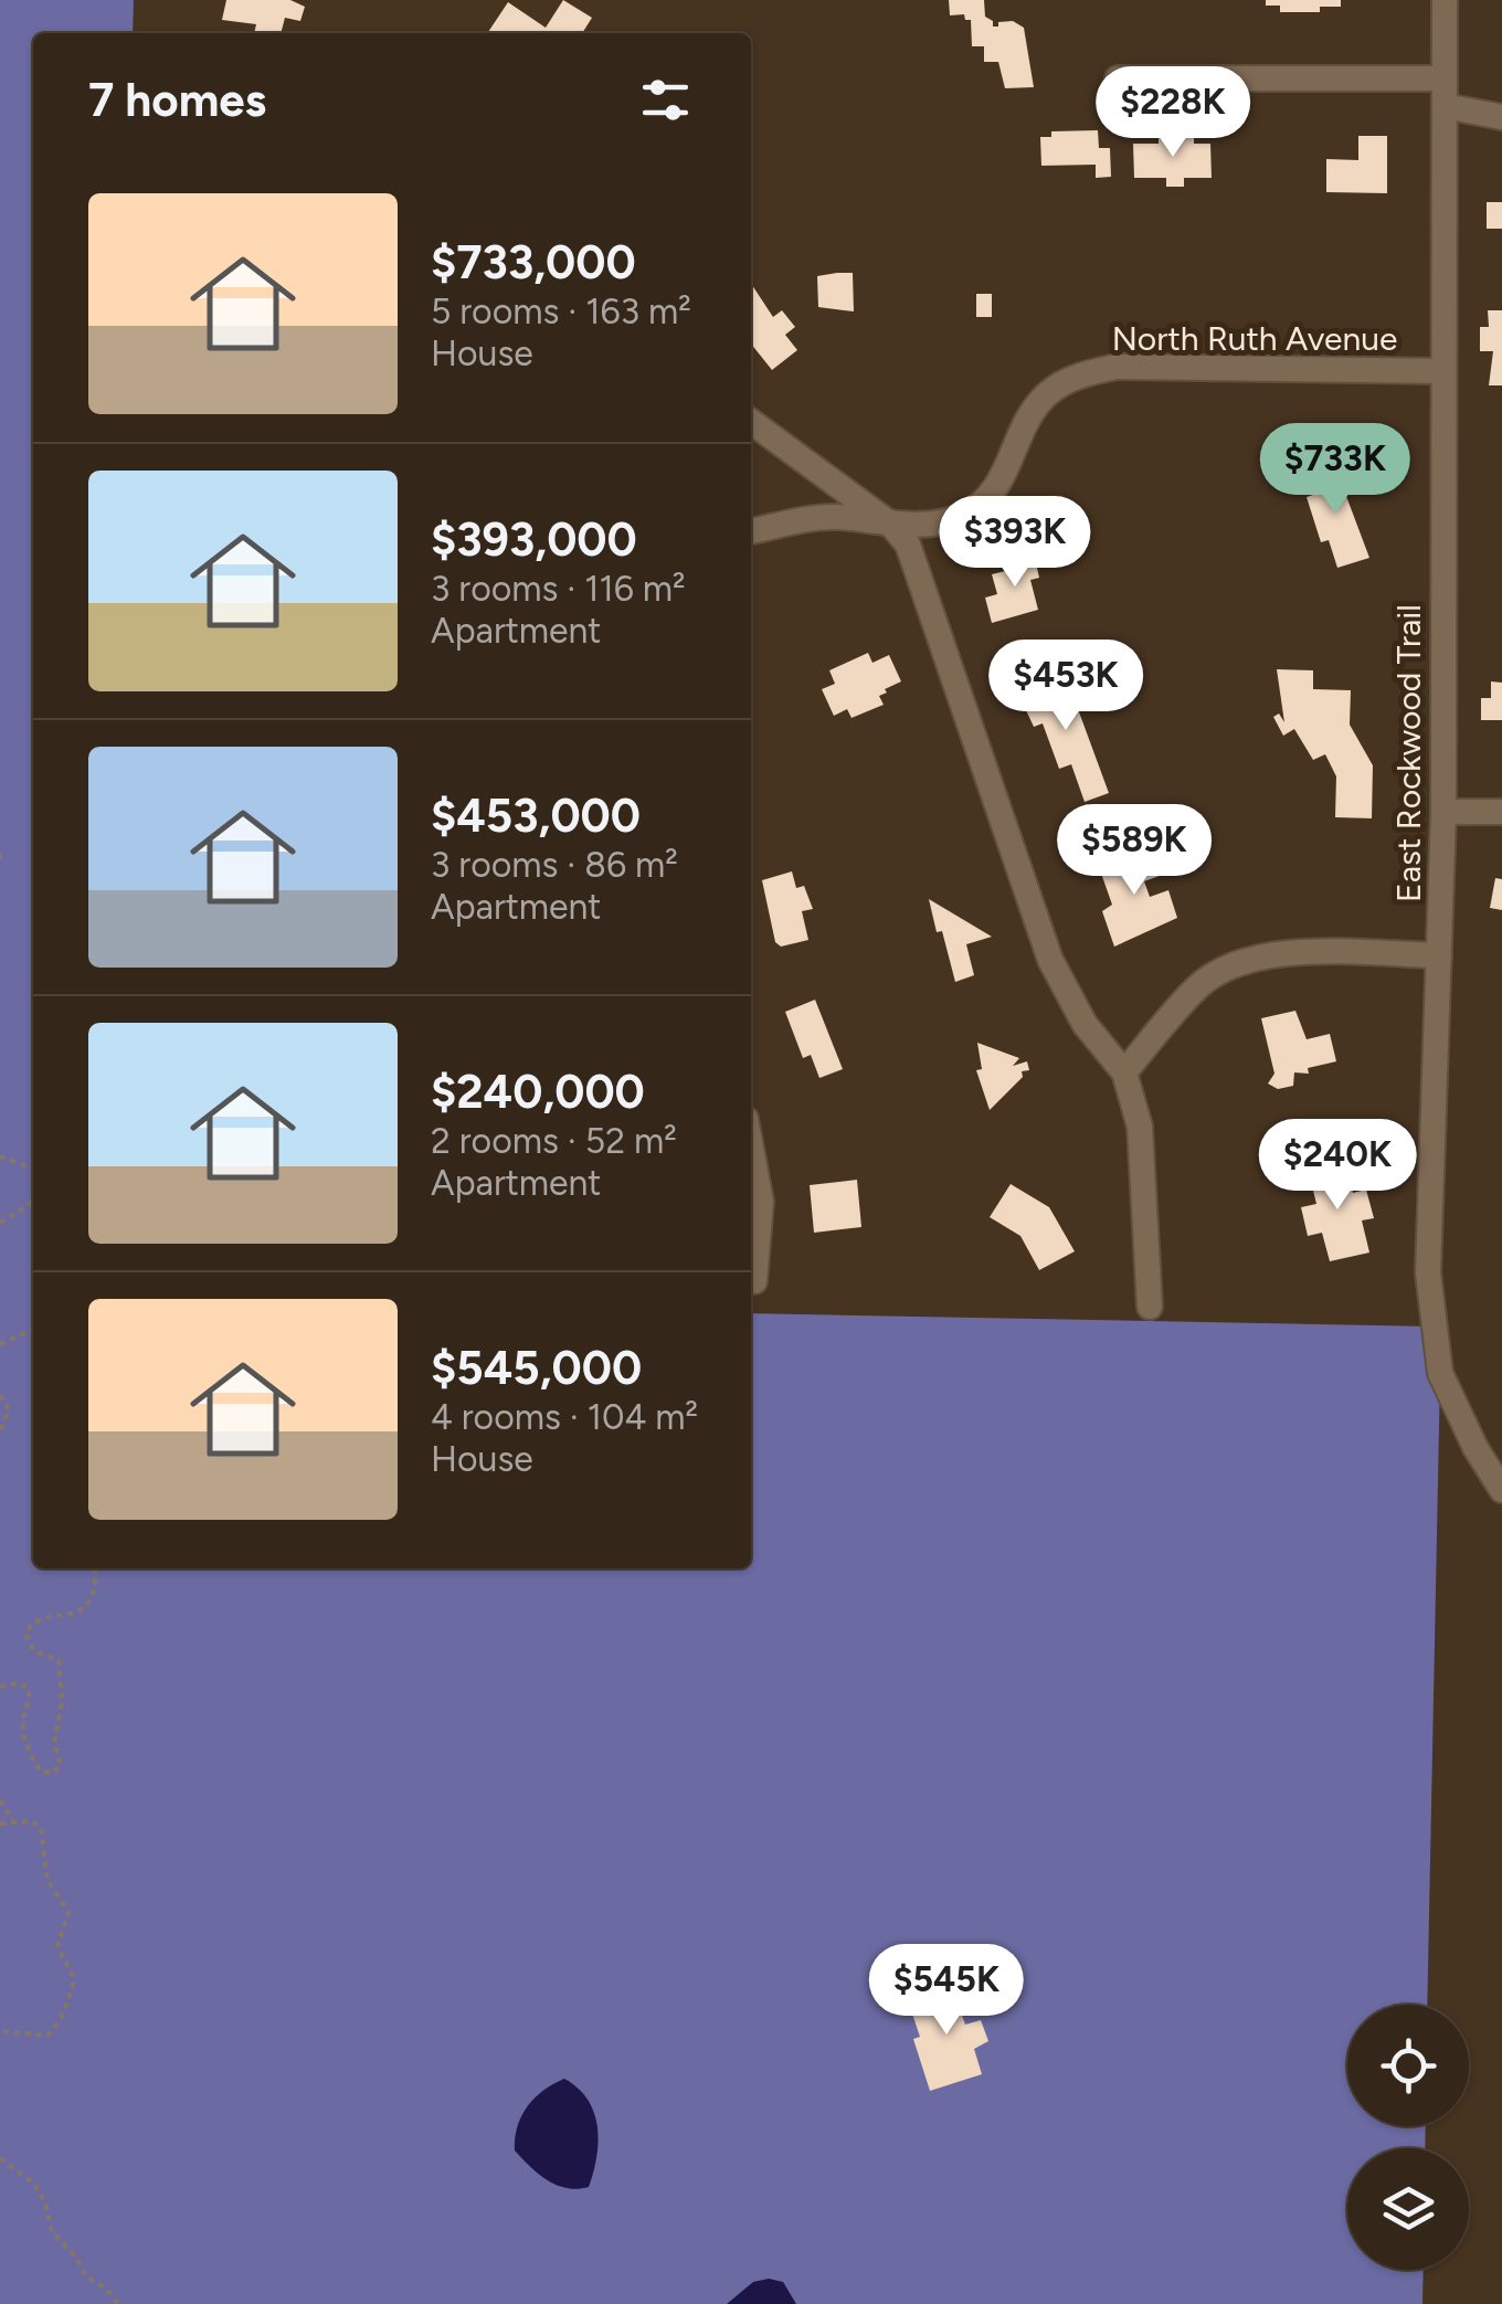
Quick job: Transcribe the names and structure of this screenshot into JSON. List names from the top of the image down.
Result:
{
  "streets": {
    "street": ["North Ruth Avenue", "East Rockwood Trail"]
  },
  "crossings": [
    ["North Ruth Avenue", "East Rockwood Trail"]
  ],
  "page": {
    "heading": "7 homes",
    "price": [
      "$228K",
      "$733K",
      "$393K",
      "$453K",
      "$589K",
      "$240K",
      "$545K"
    ],
    "list": [
      {
        "name": "$733,000",
        "note": "5 rooms · 163 m² · House"
      },
      {
        "name": "$393,000",
        "note": "3 rooms · 116 m² · Apartment"
      },
      {
        "name": "$453,000",
        "note": "3 rooms · 86 m² · Apartment"
      },
      {
        "name": "$240,000",
        "note": "2 rooms · 52 m² · Apartment"
      },
      {
        "name": "$545,000",
        "note": "4 rooms · 104 m² · House"
      }
    ]
  }
}
